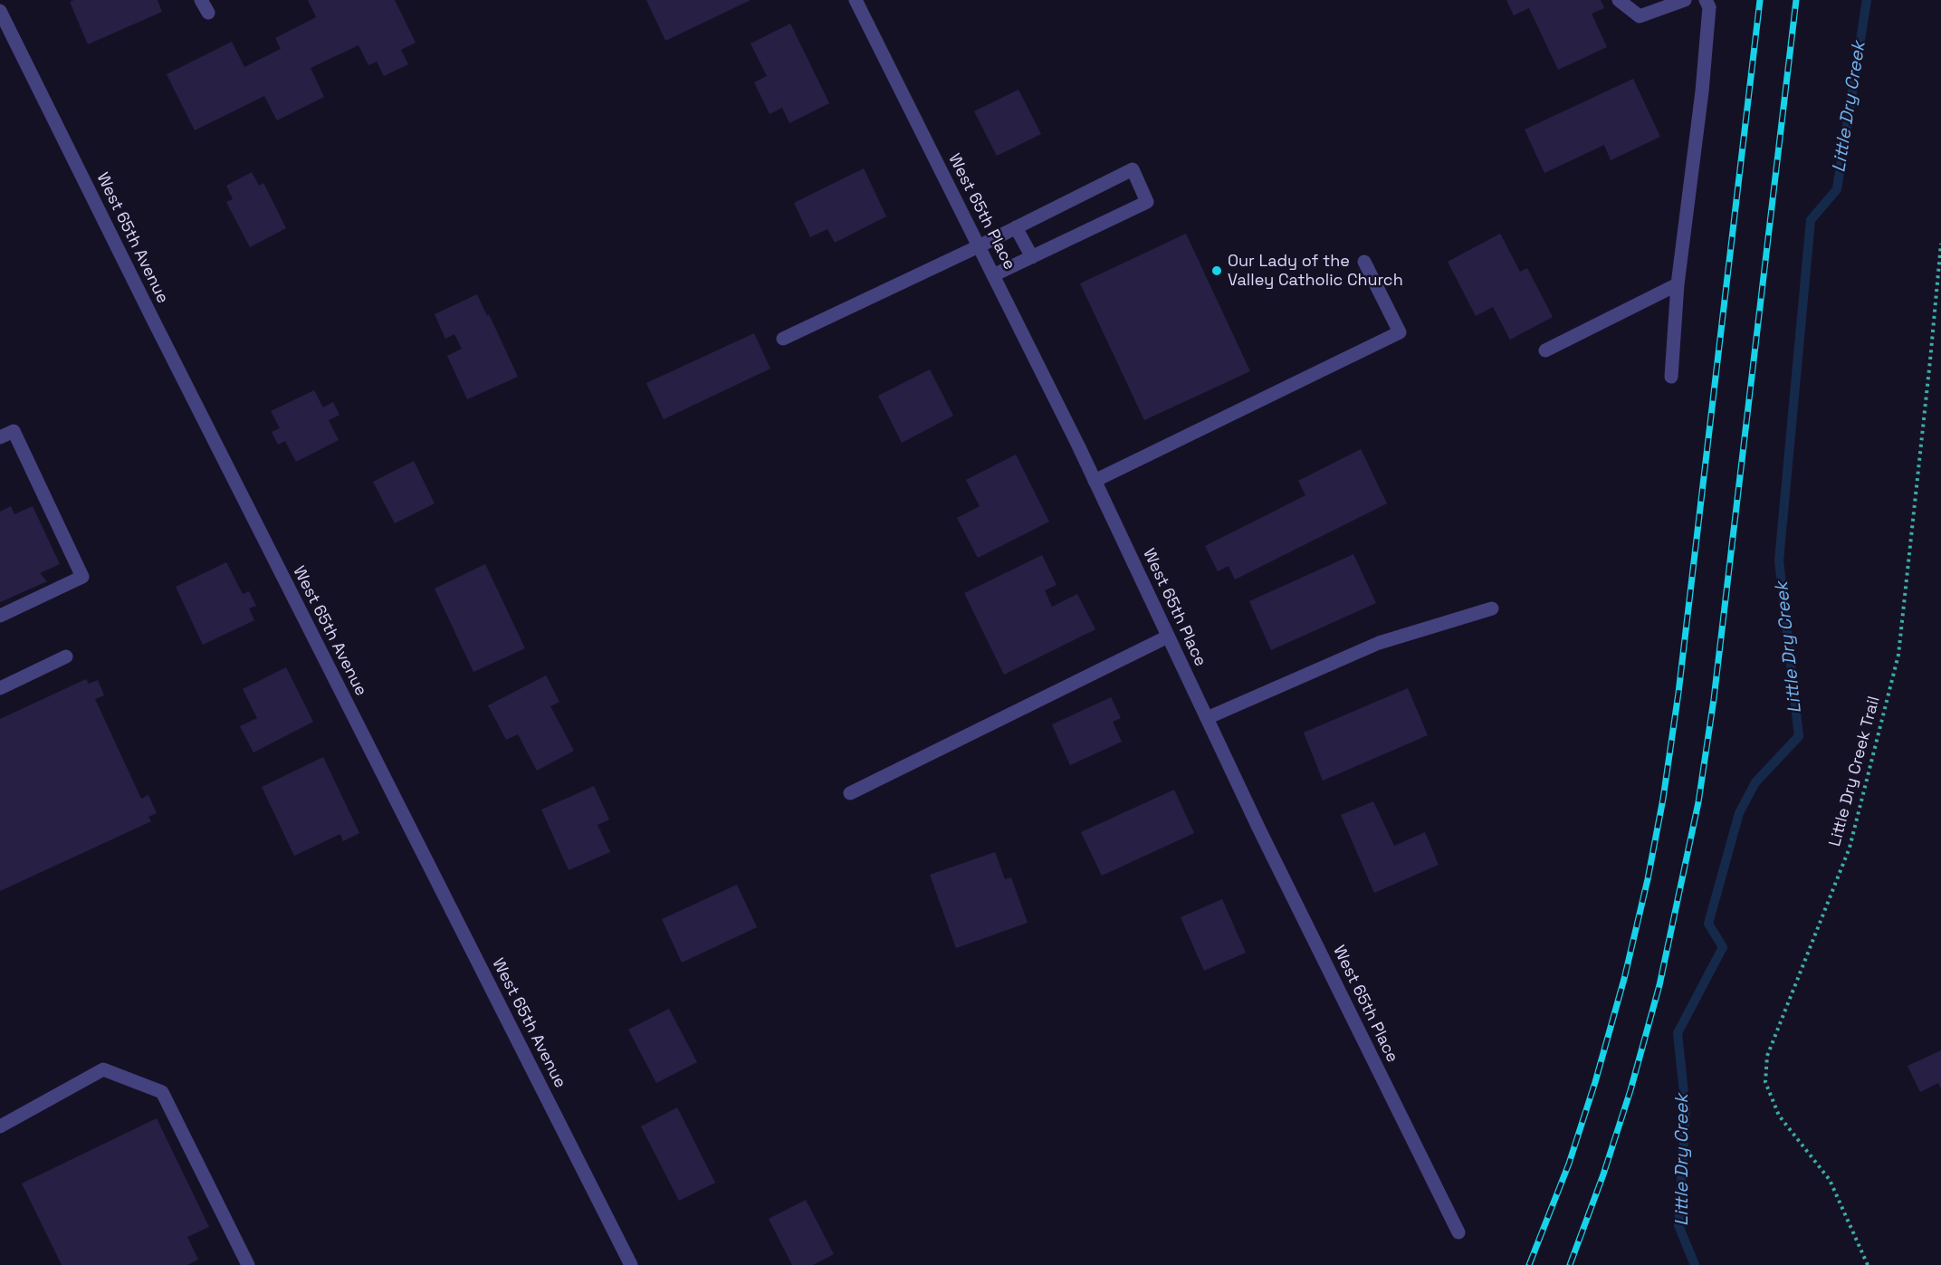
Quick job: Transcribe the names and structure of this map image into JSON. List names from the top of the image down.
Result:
{
  "streets": {
    "street": ["West 65th Place", "West 65th Avenue"],
    "path": ["Little Dry Creek Trail"]
  },
  "water": ["Little Dry Creek"],
  "places": ["Our Lady of the Valley Catholic Church"]
}
